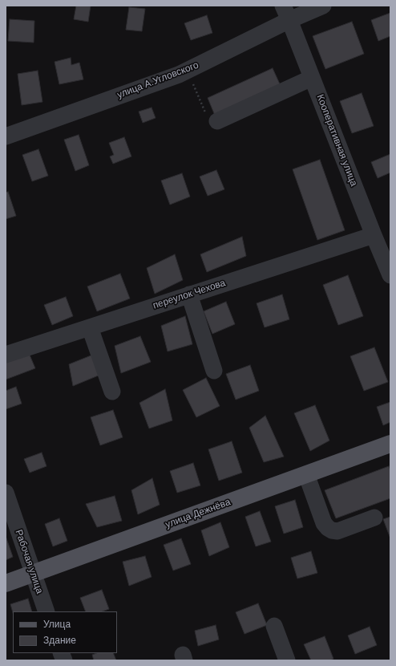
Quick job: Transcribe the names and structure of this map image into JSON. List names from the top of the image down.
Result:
{
  "streets": {
    "main road": ["улица Дежнёва"],
    "street": [
      "улица А.Угловского",
      "Кооперативная улица",
      "переулок Чехова",
      "Рабочая улица"
    ]
  },
  "crossings": [
    ["улица А.Угловского", "Кооперативная улица"],
    ["Кооперативная улица", "переулок Чехова"],
    ["улица Дежнёва", "Рабочая улица"]
  ],
  "legend": ["Улица", "Здание"]
}
